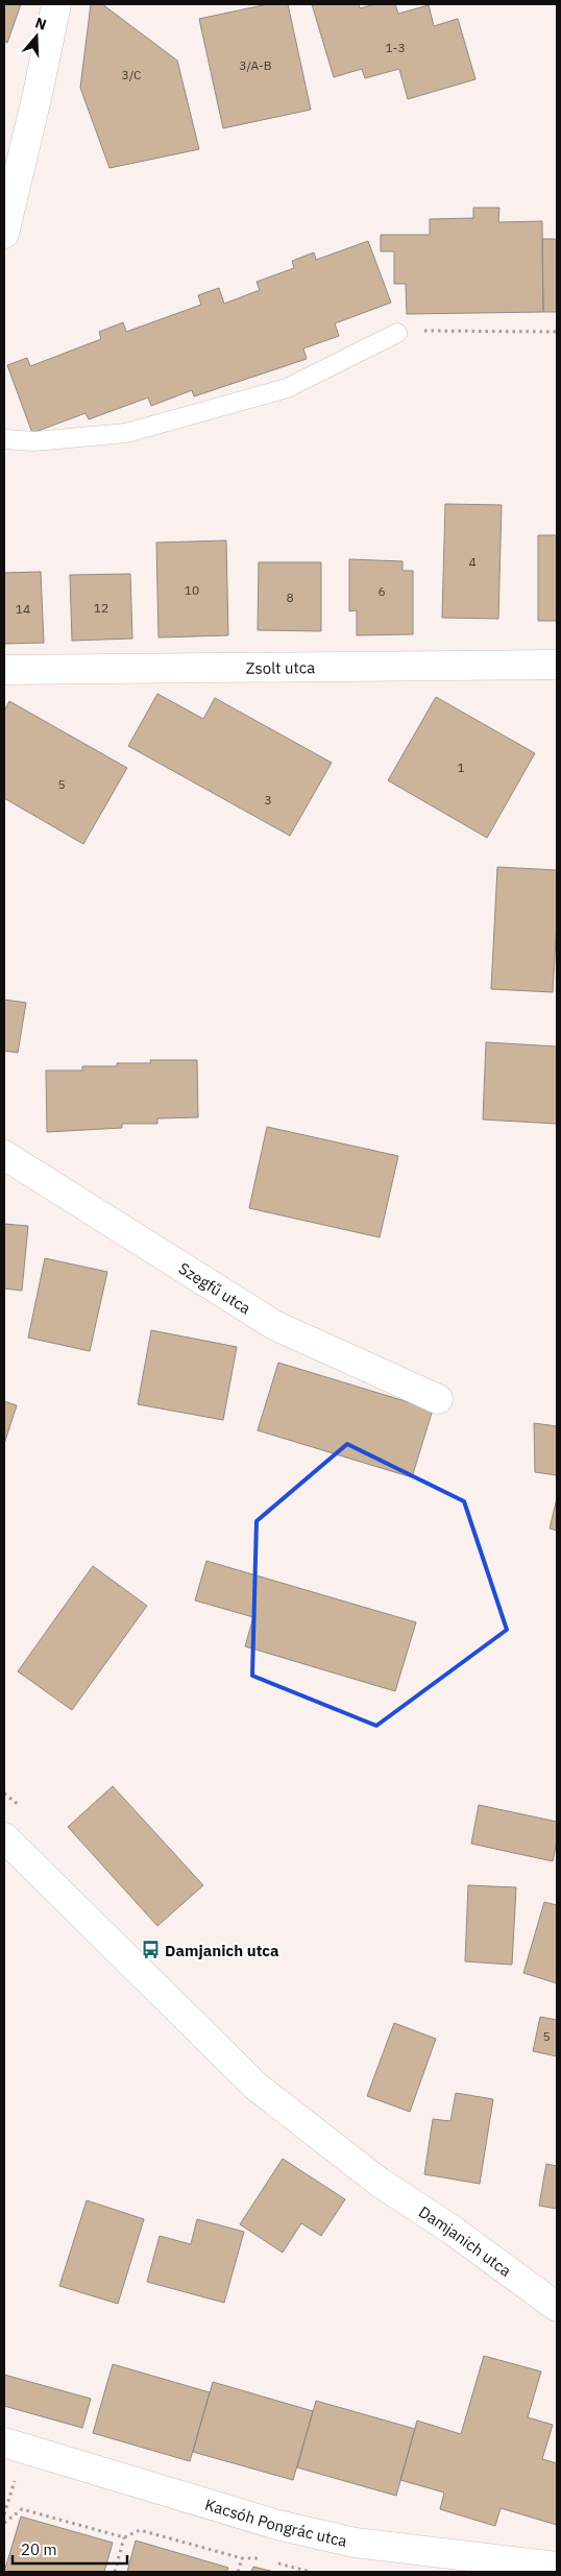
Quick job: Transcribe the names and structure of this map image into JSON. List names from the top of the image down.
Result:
{
  "streets": {
    "street": [
      "Zsolt utca",
      "Szegfű utca",
      "Damjanich utca",
      "Kacsóh Pongrác utca"
    ]
  },
  "places": {
    "bus stop": ["Damjanich utca"]
  },
  "house_numbers": [
    "1-3",
    "3/A-B",
    "3/C",
    "4",
    "10",
    "6",
    "8",
    "12",
    "14",
    "1",
    "5",
    "3",
    "5"
  ],
  "scale_bar": "20 m",
  "north": "top"
}
